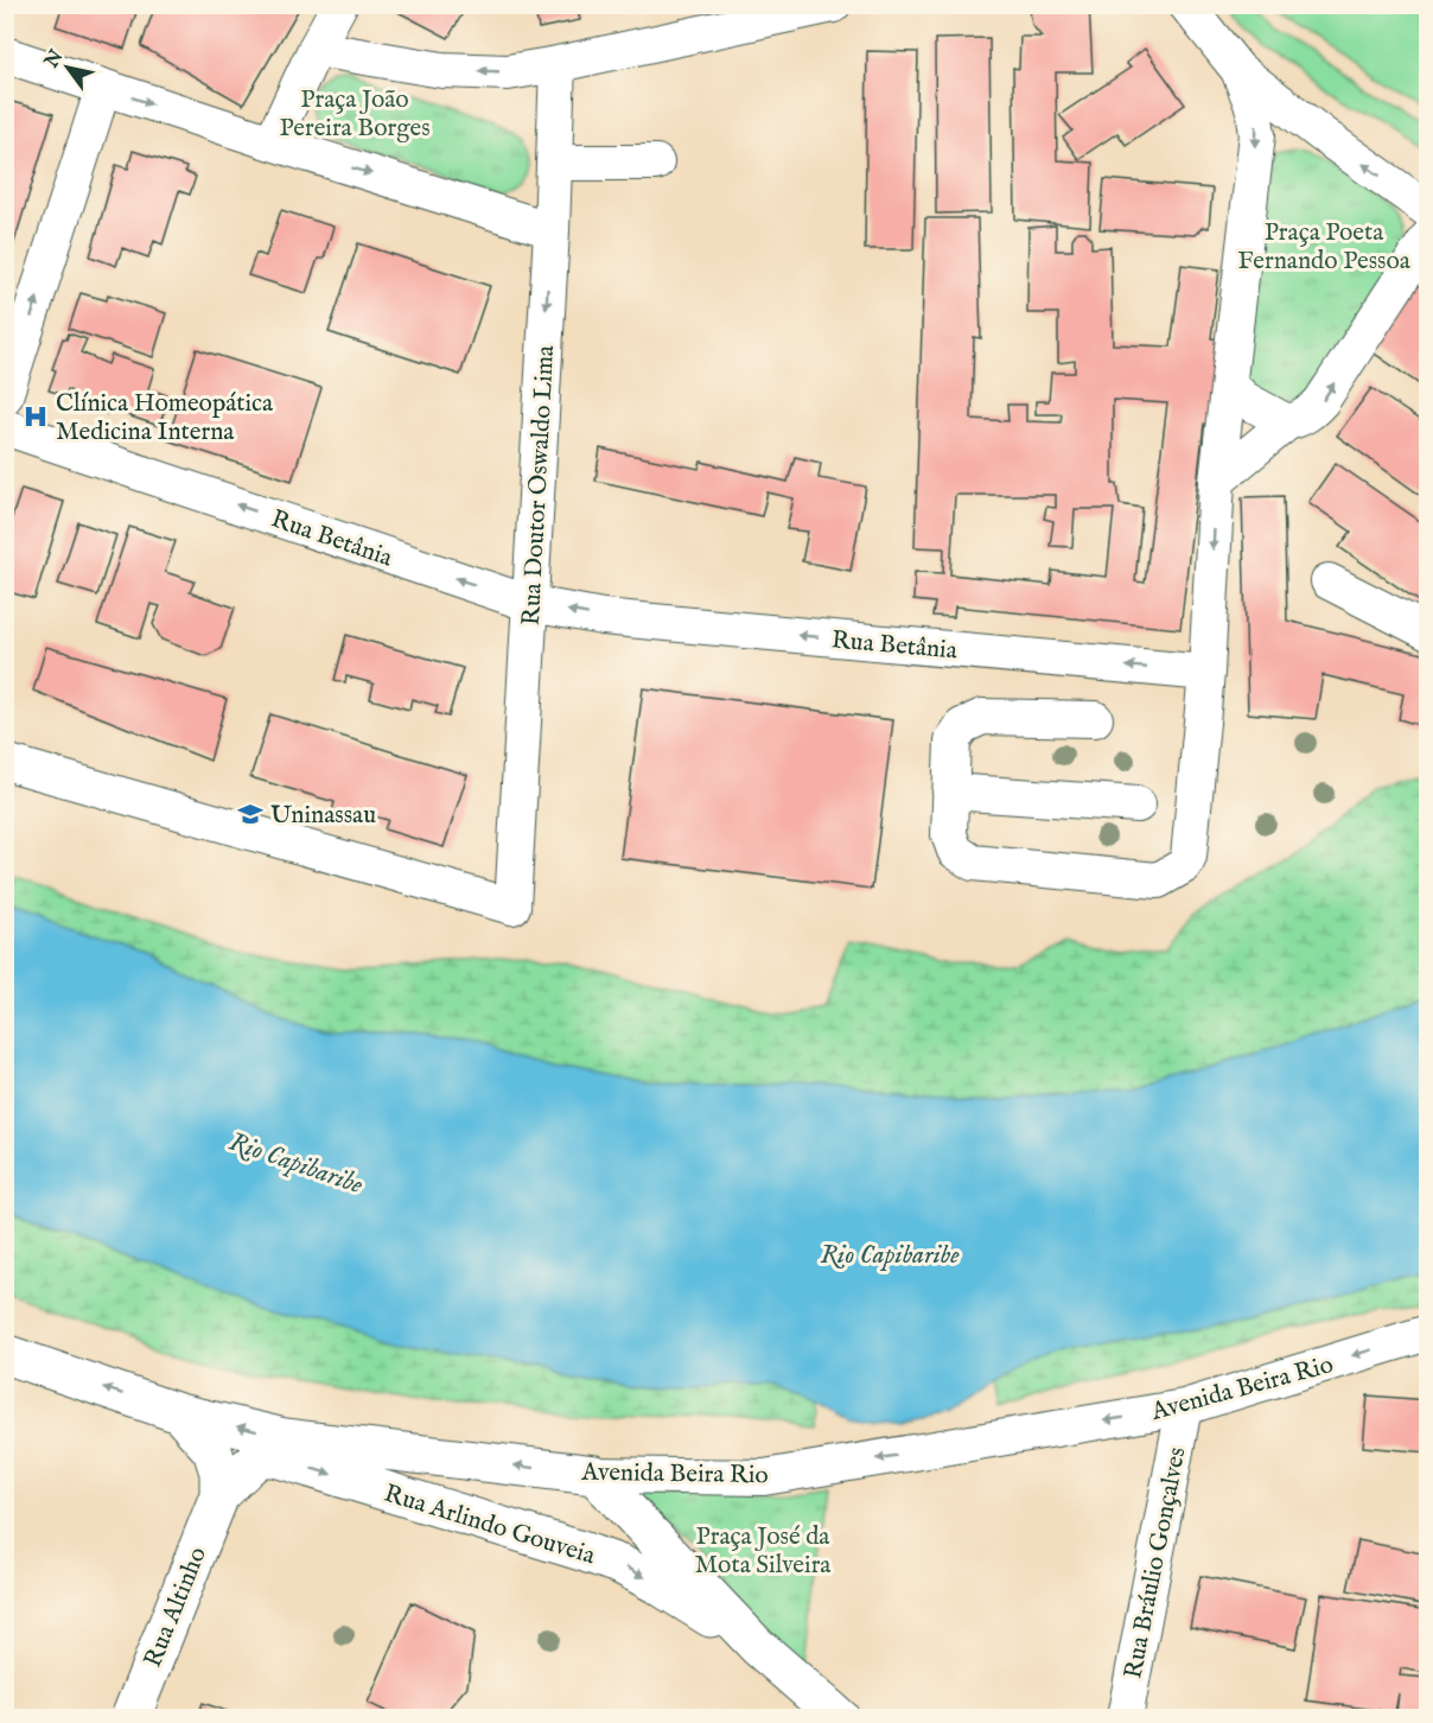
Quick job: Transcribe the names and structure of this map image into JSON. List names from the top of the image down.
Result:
{
  "streets": {
    "main road": ["Avenida Beira Rio", "Rua Arlindo Gouveia", "Rua Altinho"],
    "street": ["Rua Doutor Oswaldo Lima", "Rua Betânia", "Rua Bráulio Gonçalves"]
  },
  "crossings": [
    ["Rua Doutor Oswaldo Lima", "Rua Betânia"],
    ["Avenida Beira Rio", "Rua Arlindo Gouveia"],
    ["Avenida Beira Rio", "Rua Bráulio Gonçalves"],
    ["Rua Arlindo Gouveia", "Rua Altinho"]
  ],
  "one_way": ["Rua Betânia", "Avenida Beira Rio", "Rua Arlindo Gouveia"],
  "water": ["Rio Capibaribe"],
  "parks": ["Praça João Pereira Borges", "Praça Poeta Fernando Pessoa", "Praça José da Mota Silveira"],
  "places": {
    "hospital": ["Clínica Homeopática Medicina Interna"],
    "school or university": ["Uninassau"]
  },
  "north": "top left"
}
